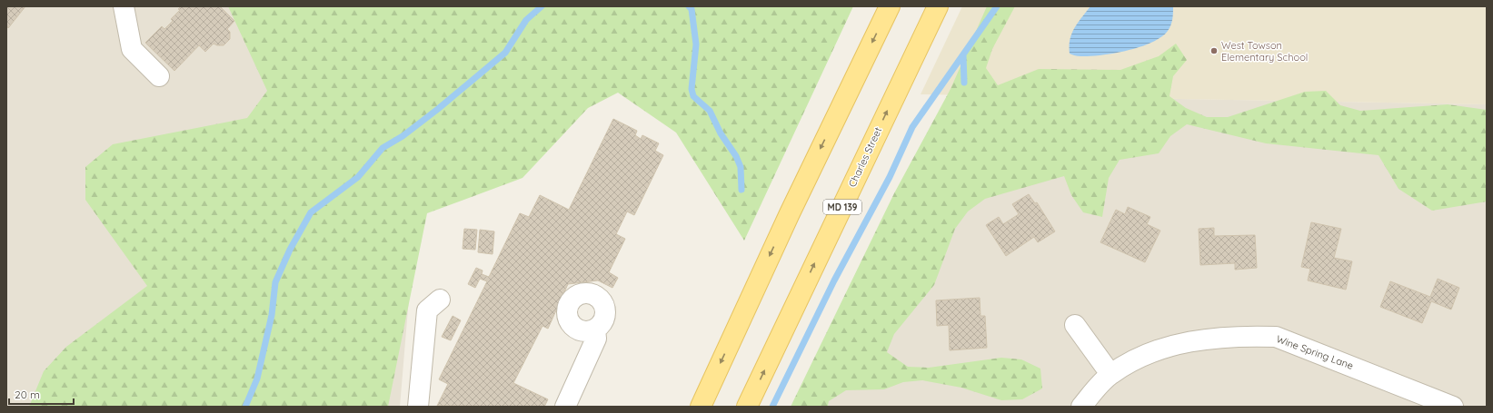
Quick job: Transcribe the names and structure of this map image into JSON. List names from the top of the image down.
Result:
{
  "streets": {
    "main road": ["Charles Street", "MD 139"],
    "street": ["Wine Spring Lane"]
  },
  "places": ["West Towson Elementary School"],
  "scale_bar": "20 m"
}
